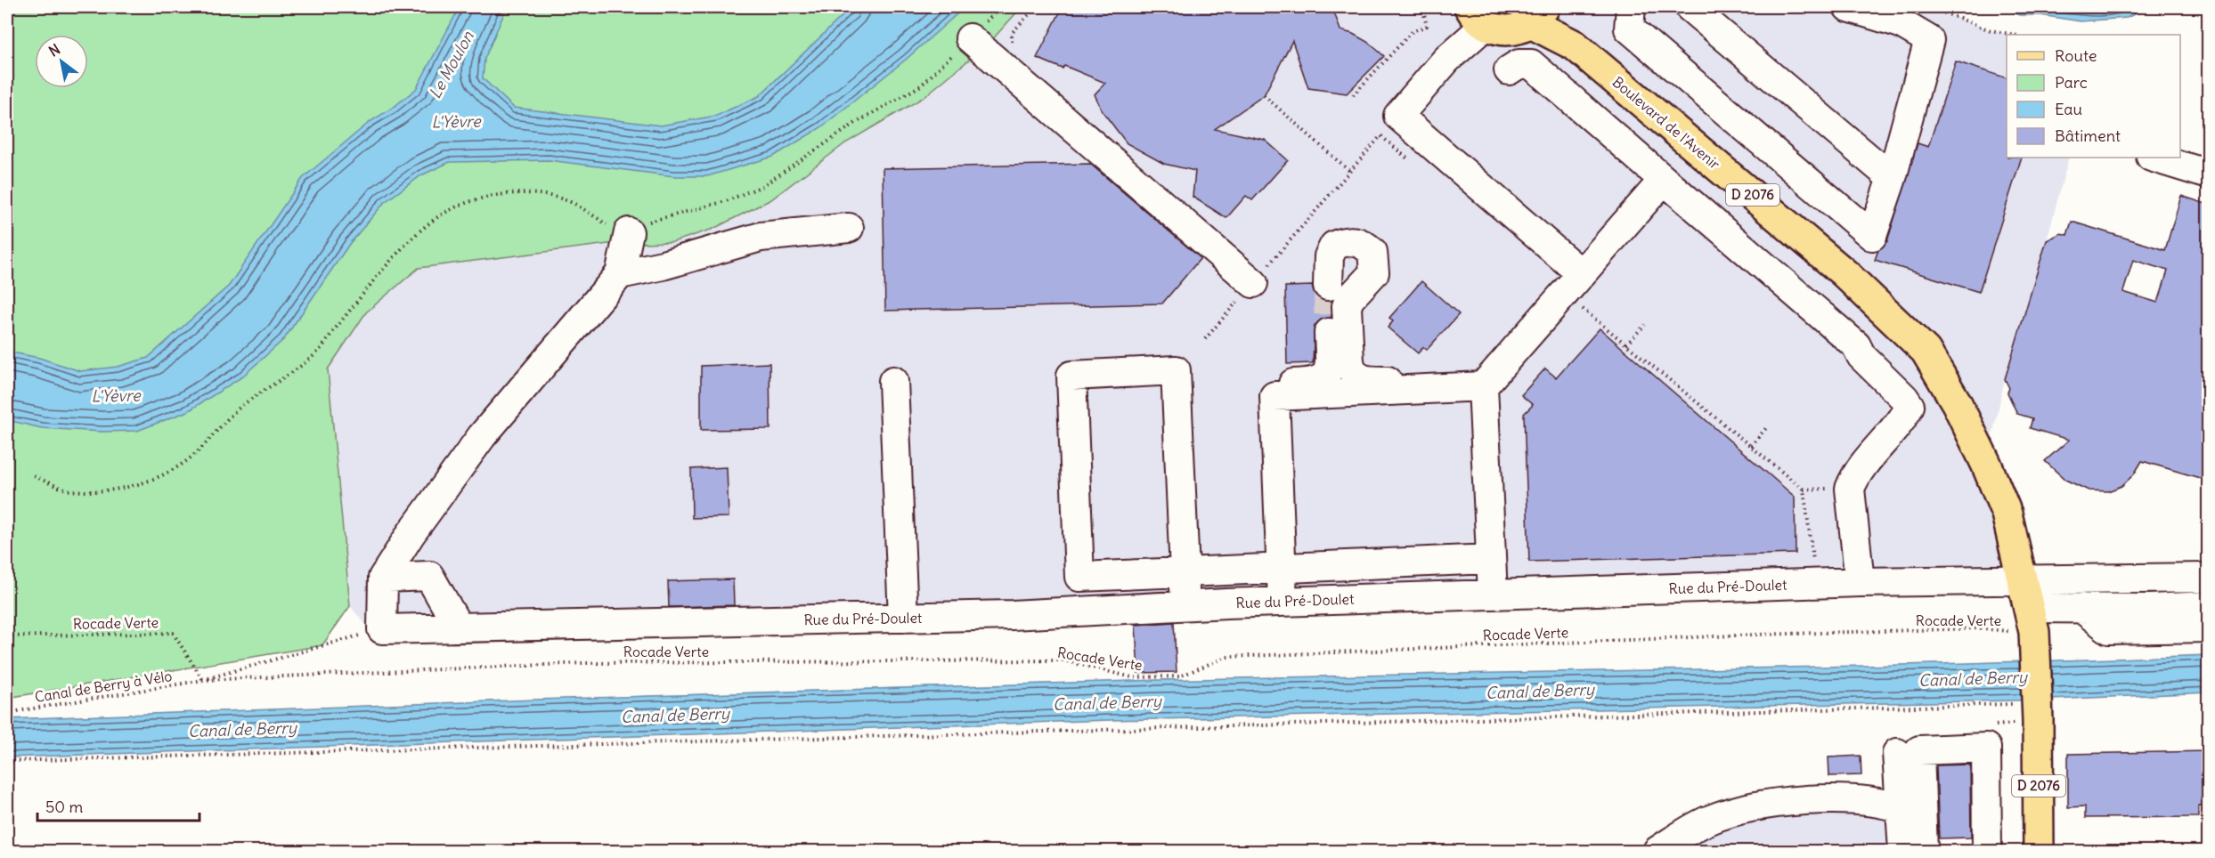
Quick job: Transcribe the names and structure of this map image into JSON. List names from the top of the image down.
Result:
{
  "streets": {
    "main road": ["Boulevard de l'Avenir", "D 2076"],
    "street": ["Rue du Pré-Doulet"],
    "path": ["Rocade Verte", "Canal de Berry à Vélo"]
  },
  "crossings": [
    ["Boulevard de l'Avenir", "D 2076"],
    ["Boulevard de l'Avenir", "Rue du Pré-Doulet"],
    ["Boulevard de l'Avenir", "Rocade Verte"],
    ["D 2076", "Rue du Pré-Doulet"],
    ["D 2076", "Rocade Verte"],
    ["Rue du Pré-Doulet", "Rocade Verte"],
    ["Rocade Verte", "Canal de Berry à Vélo"]
  ],
  "water": ["Le Moulon", "L'Yèvre", "Canal de Berry"],
  "legend": [
    "Route",
    "Parc",
    "Eau",
    "Bâtiment"
  ],
  "scale_bar": "50 m",
  "north": "top left"
}
